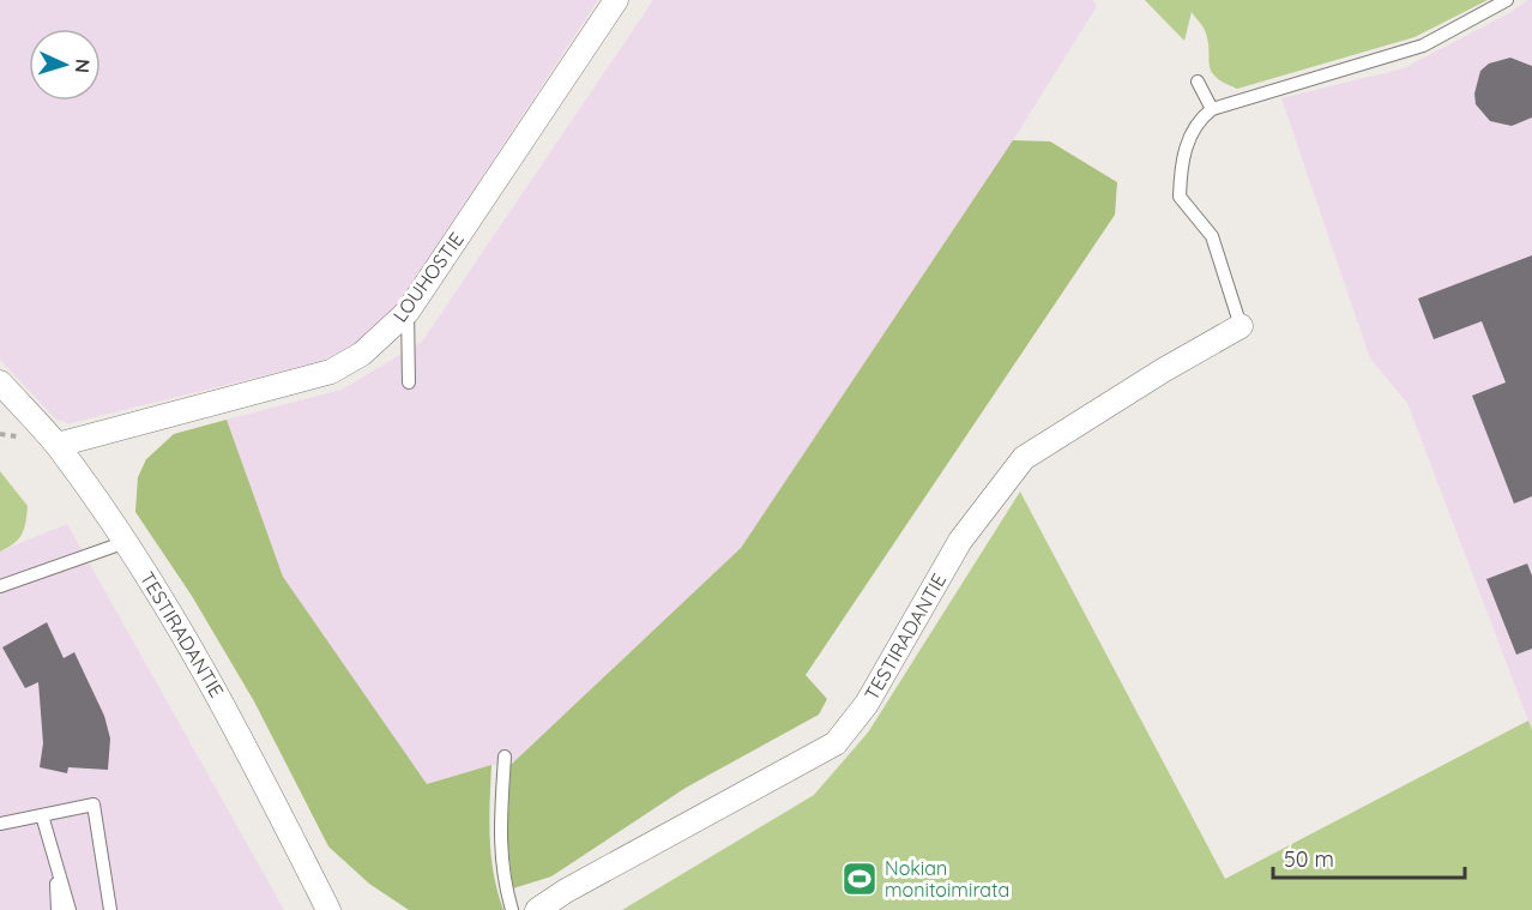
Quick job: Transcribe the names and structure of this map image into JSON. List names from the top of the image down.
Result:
{
  "streets": {
    "street": ["LOUHOSTIE", "TESTIRADANTIE"]
  },
  "crossings": [
    ["LOUHOSTIE", "TESTIRADANTIE"]
  ],
  "places": {
    "sports": ["Nokian monitoimirata"]
  },
  "scale_bar": "50 m",
  "north": "right"
}
